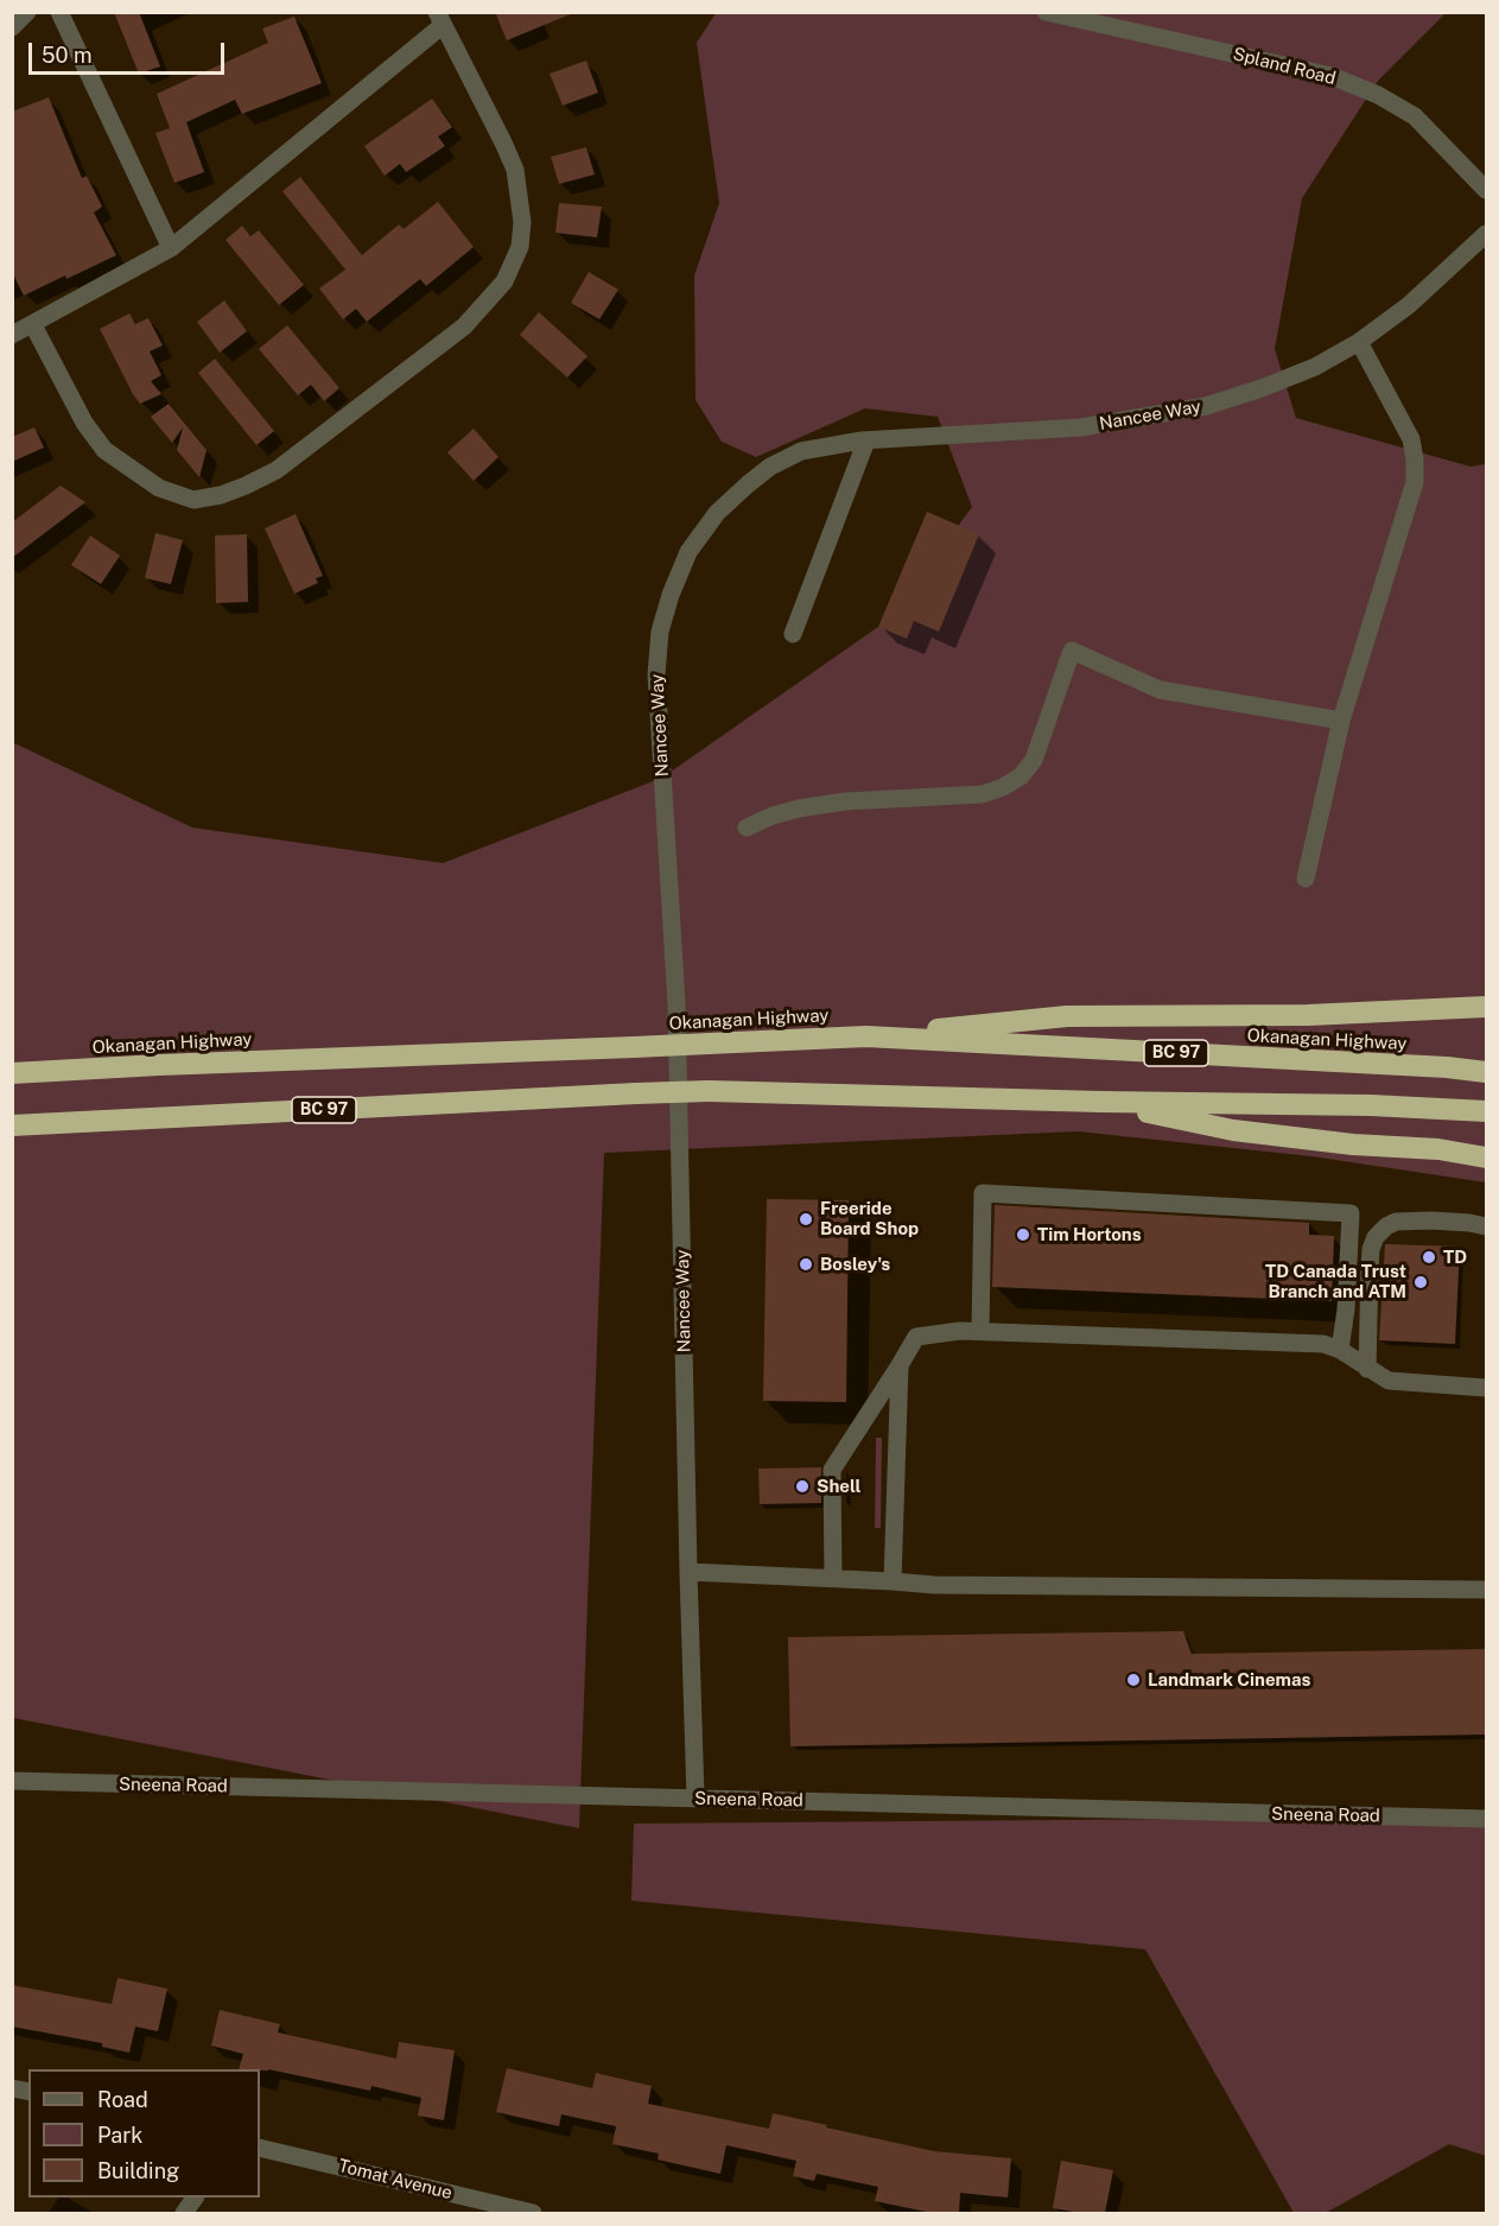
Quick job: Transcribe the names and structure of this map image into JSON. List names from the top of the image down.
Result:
{
  "streets": {
    "highway": ["Okanagan Highway", "BC 97"],
    "street": [
      "Spland Road",
      "Nancee Way",
      "Sneena Road",
      "Tomat Avenue"
    ]
  },
  "crossings": [
    ["Nancee Way", "Sneena Road"]
  ],
  "places": [
    "Freeride Board Shop",
    "Tim Hortons",
    "TD",
    "Bosley's",
    "TD Canada Trust Branch and ATM",
    "Shell",
    "Landmark Cinemas"
  ],
  "legend": ["Road", "Park", "Building"],
  "scale_bar": "50 m"
}
